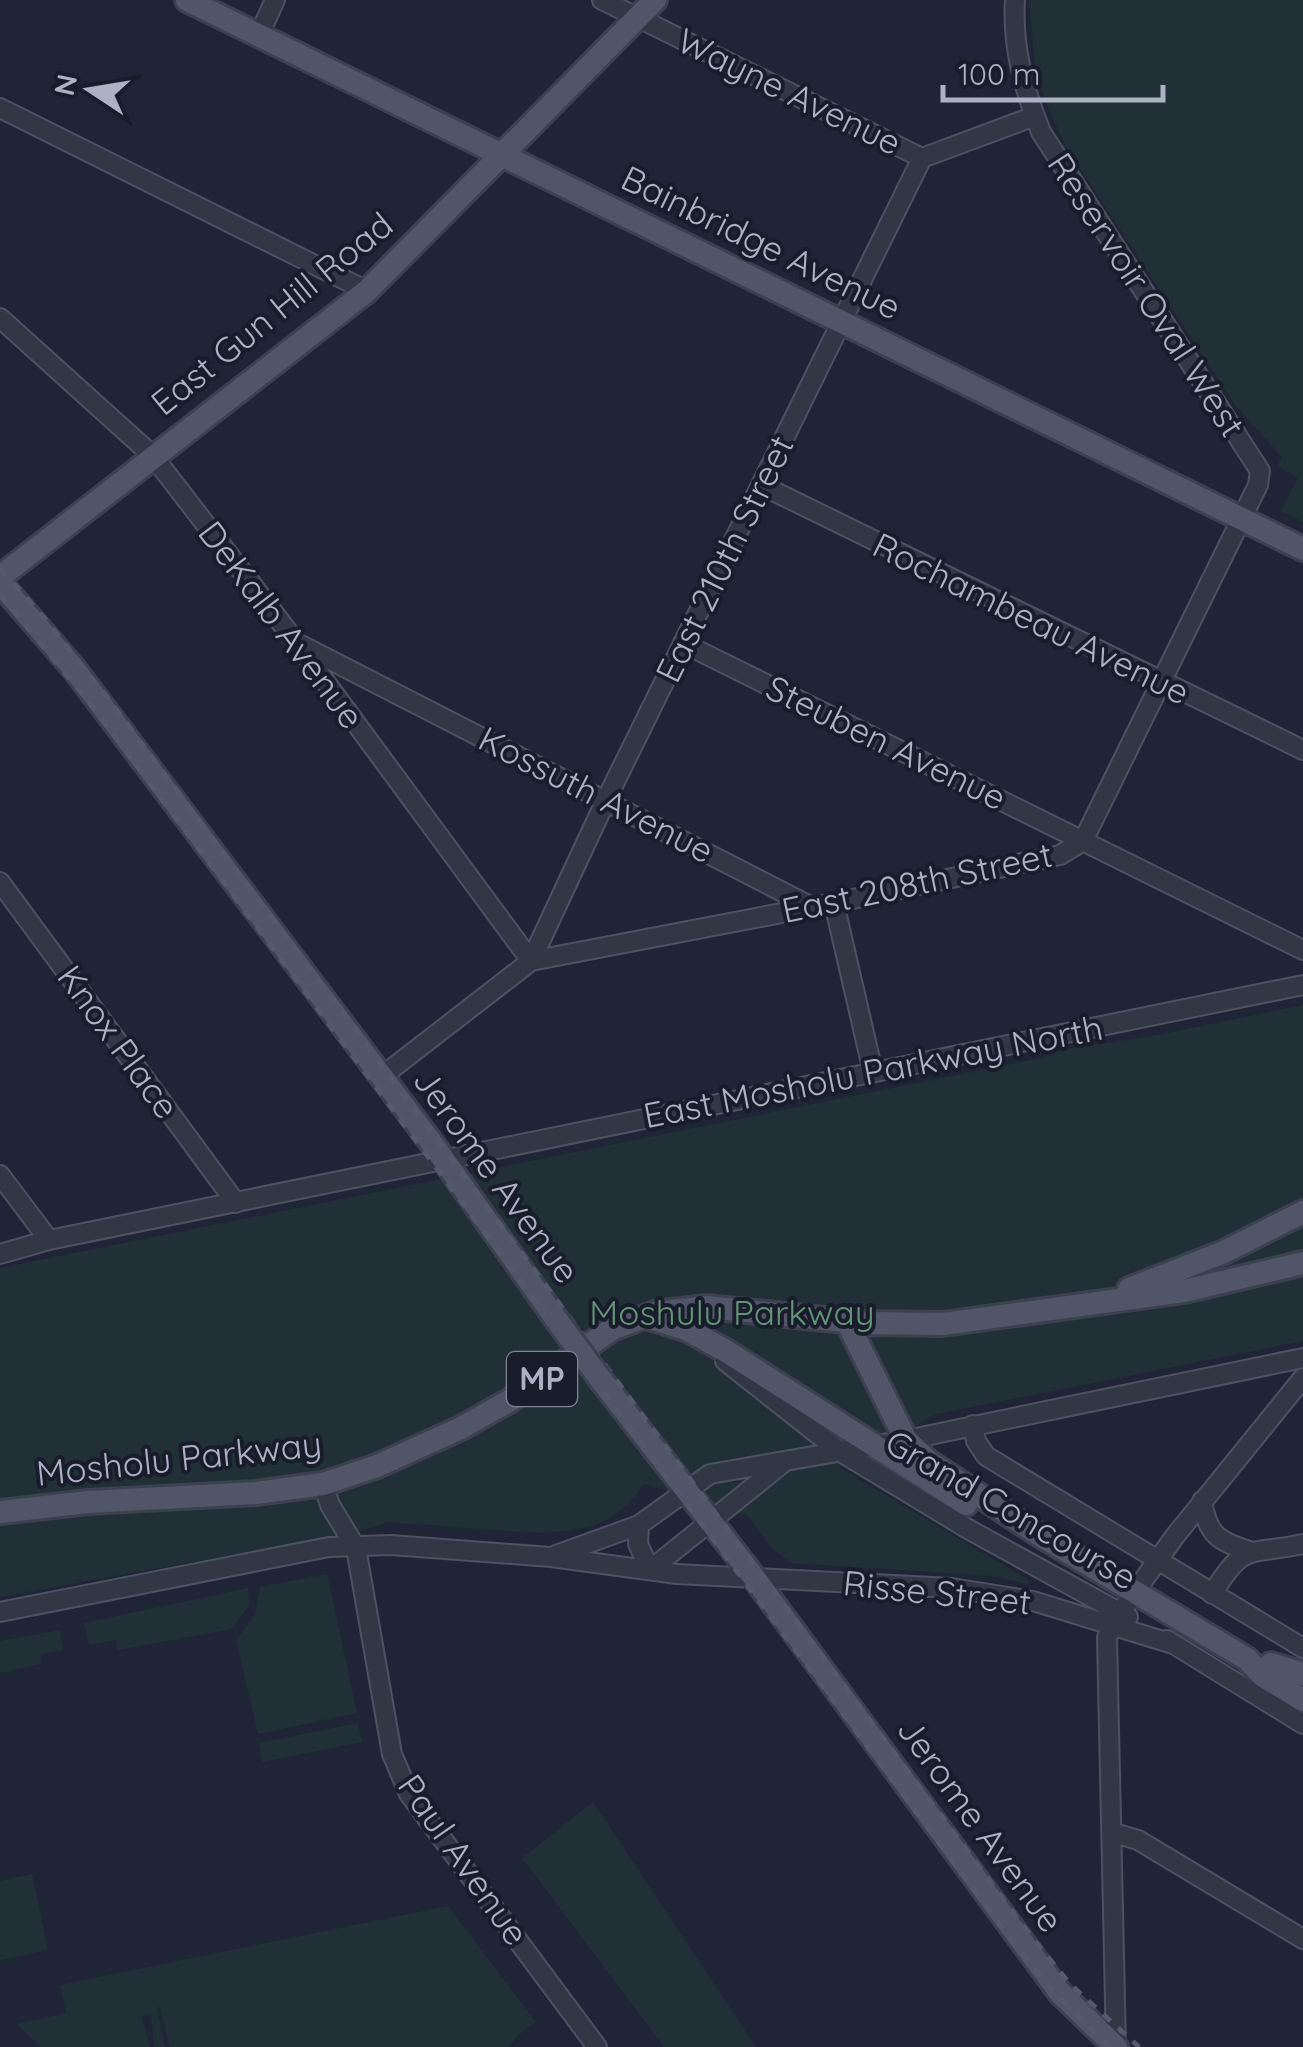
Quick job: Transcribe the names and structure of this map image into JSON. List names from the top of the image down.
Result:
{
  "streets": {
    "main road": [
      "Bainbridge Avenue",
      "East Gun Hill Road",
      "Jerome Avenue",
      "MP",
      "Mosholu Parkway",
      "Grand Concourse"
    ],
    "street": [
      "Wayne Avenue",
      "Reservoir Oval West",
      "East 210th Street",
      "Rochambeau Avenue",
      "DeKalb Avenue",
      "Steuben Avenue",
      "Kossuth Avenue",
      "East 208th Street",
      "Knox Place",
      "East Mosholu Parkway North",
      "Risse Street",
      "Paul Avenue"
    ]
  },
  "crossings": [
    ["Wayne Avenue", "Reservoir Oval West"],
    ["Wayne Avenue", "East Gun Hill Road"],
    ["Wayne Avenue", "East 210th Street"],
    ["Bainbridge Avenue", "East Gun Hill Road"],
    ["Bainbridge Avenue", "East 210th Street"],
    ["Bainbridge Avenue", "East 208th Street"],
    ["Reservoir Oval West", "East 208th Street"],
    ["East Gun Hill Road", "DeKalb Avenue"],
    ["East Gun Hill Road", "Jerome Avenue"],
    ["East 210th Street", "Rochambeau Avenue"],
    ["East 210th Street", "DeKalb Avenue"],
    ["East 210th Street", "Steuben Avenue"],
    ["East 210th Street", "Kossuth Avenue"],
    ["East 210th Street", "East 208th Street"],
    ["Rochambeau Avenue", "East 208th Street"],
    ["DeKalb Avenue", "Kossuth Avenue"],
    ["DeKalb Avenue", "East 208th Street"],
    ["Steuben Avenue", "East 208th Street"],
    ["Kossuth Avenue", "East 208th Street"],
    ["East 208th Street", "Jerome Avenue"],
    ["Knox Place", "East Mosholu Parkway North"],
    ["East Mosholu Parkway North", "Jerome Avenue"],
    ["Jerome Avenue", "Risse Street"],
    ["Mosholu Parkway", "Grand Concourse"],
    ["Mosholu Parkway", "Paul Avenue"],
    ["Grand Concourse", "Risse Street"],
    ["Risse Street", "Paul Avenue"]
  ],
  "parks": ["Moshulu Parkway"],
  "scale_bar": "100 m",
  "north": "left"
}
